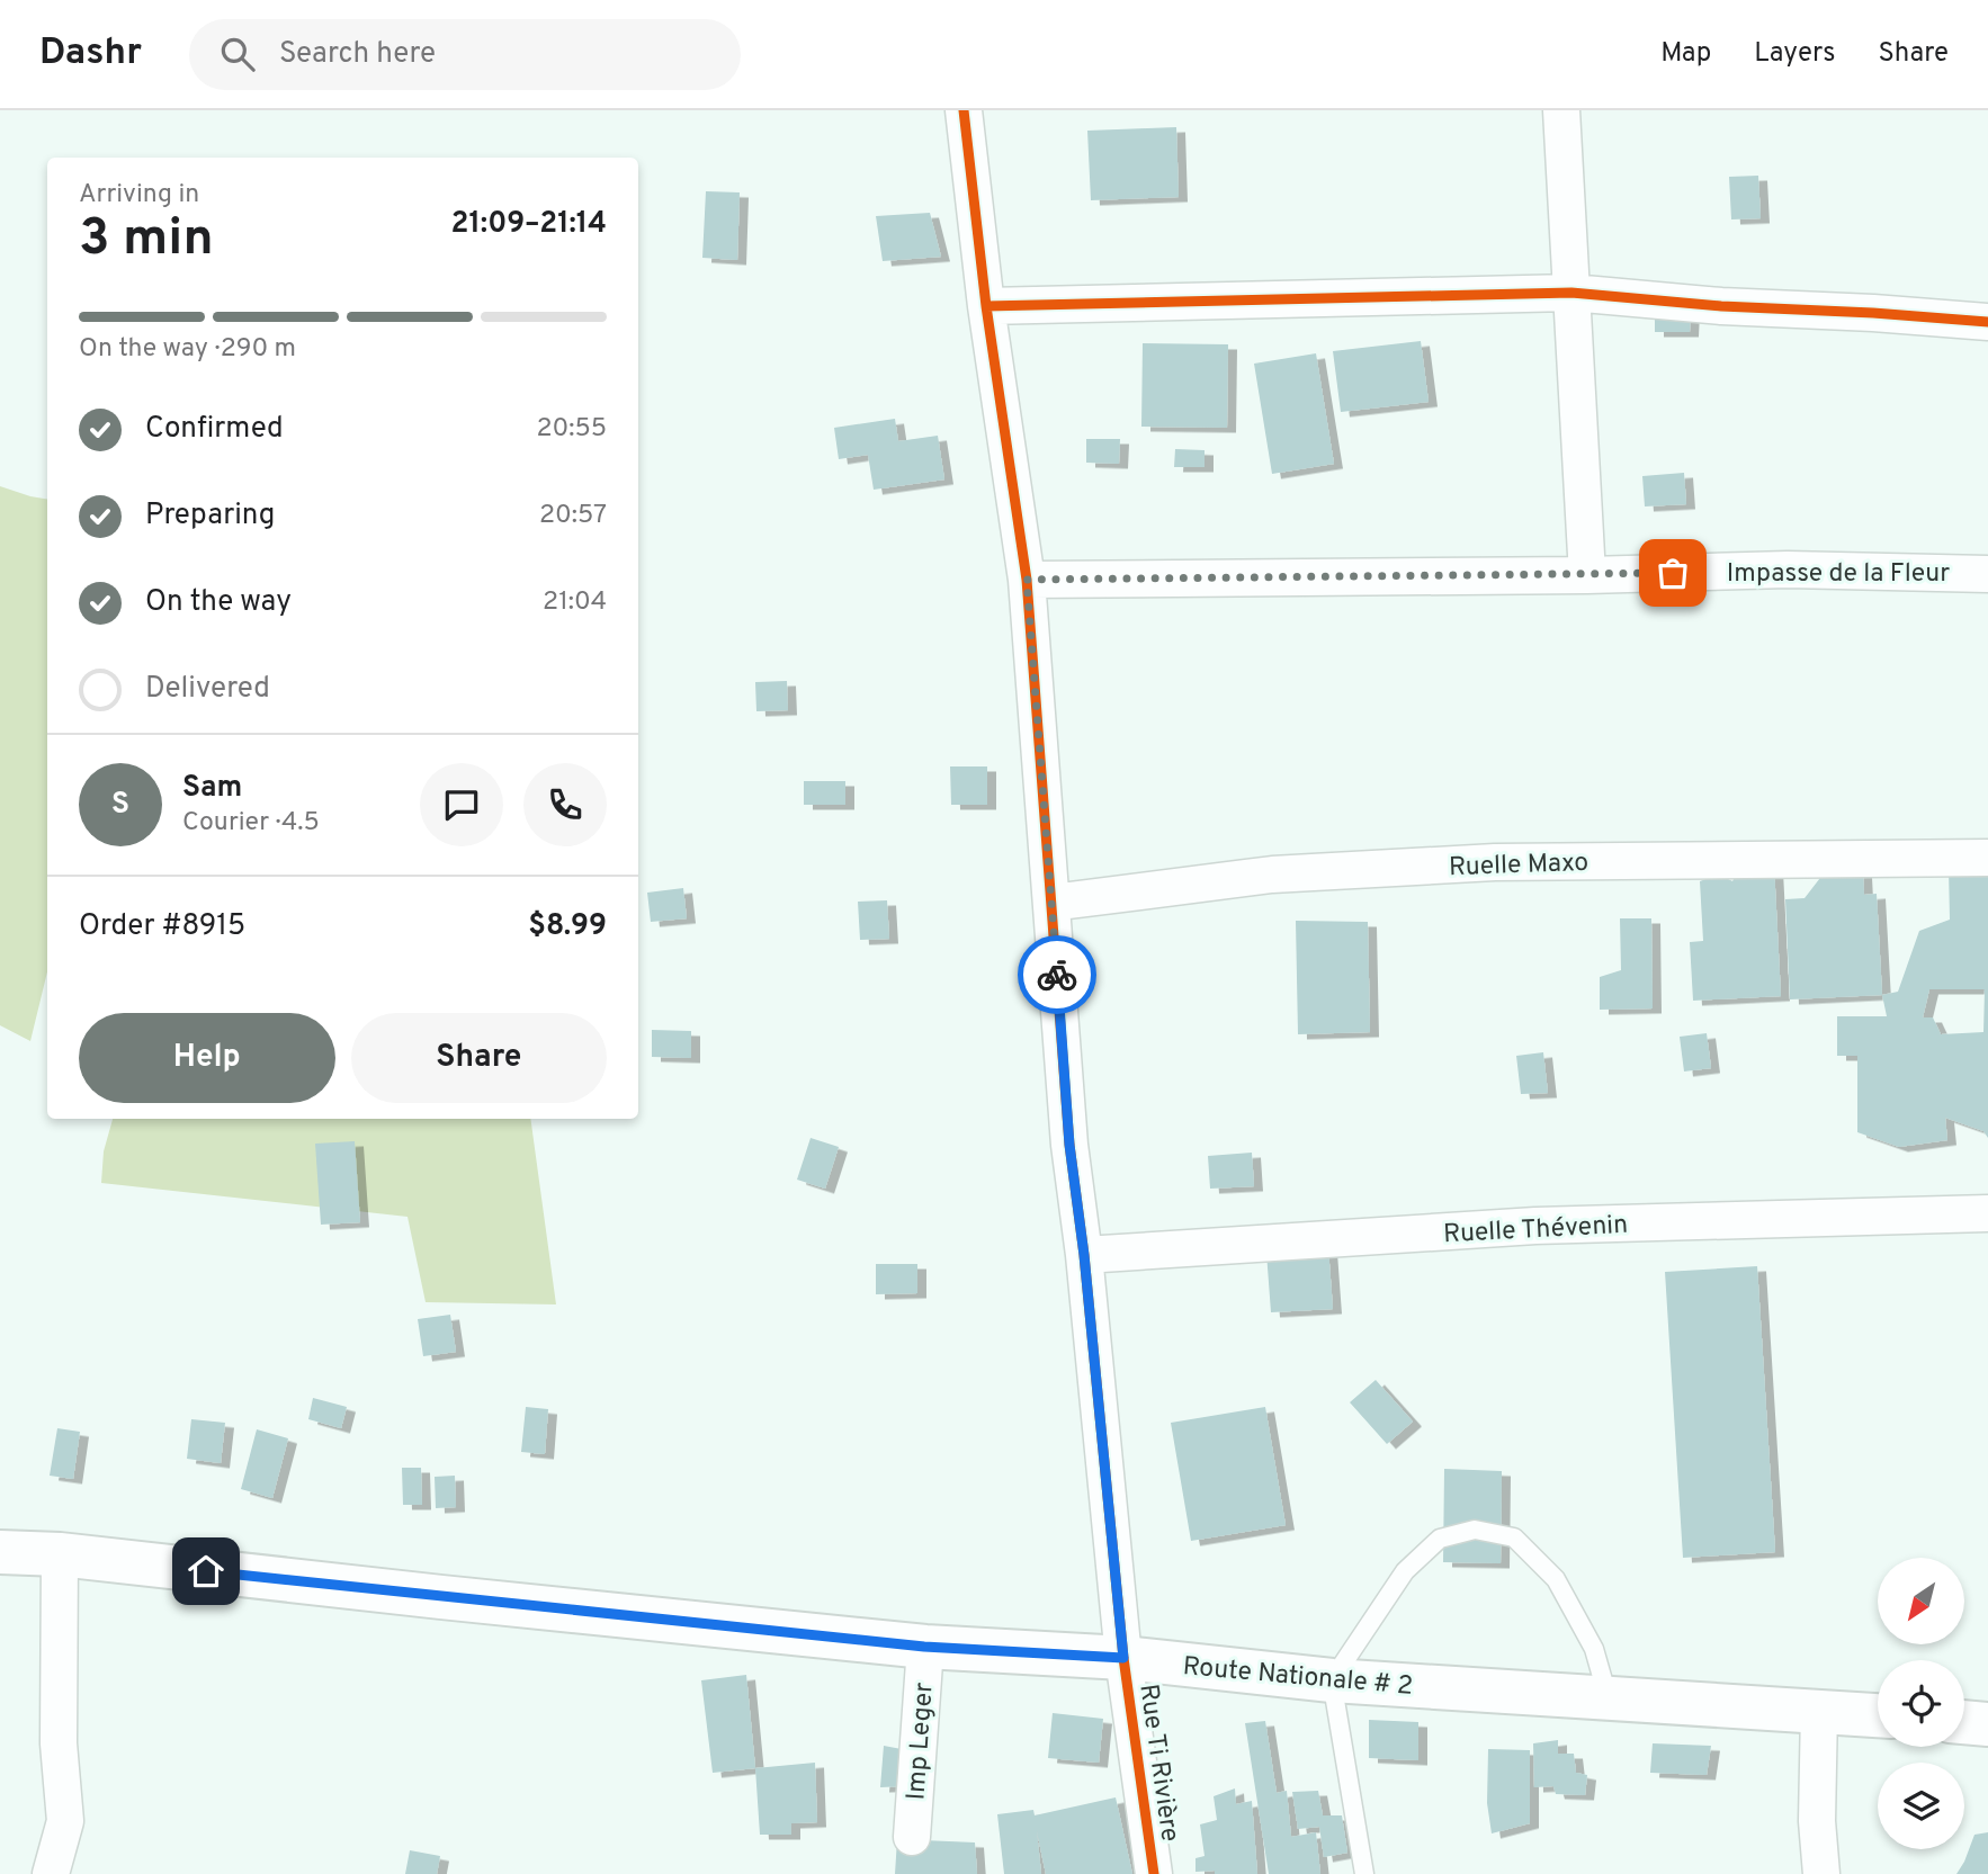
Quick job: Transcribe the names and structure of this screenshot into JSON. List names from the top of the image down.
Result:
{
  "streets": {
    "main road": ["Route Nationale # 2"],
    "street": [
      "Impasse de la Fleur",
      "Ruelle Maxo",
      "Ruelle Thévenin",
      "Imp Leger",
      "Rue Ti Rivière"
    ]
  },
  "crossings": [
    ["Impasse de la Fleur", "Rue Ti Rivière"],
    ["Ruelle Maxo", "Rue Ti Rivière"],
    ["Ruelle Thévenin", "Rue Ti Rivière"],
    ["Route Nationale # 2", "Imp Leger"],
    ["Route Nationale # 2", "Rue Ti Rivière"]
  ],
  "north": "bottom left",
  "page": {
    "header": "Dashr",
    "search": "Search here",
    "nav": ["Map", "Layers", "Share"],
    "heading": ["3 min", "Arriving in", "21:09–21:14"],
    "panel": [
      "Sam",
      "Courier · 4.5",
      "Order #8915",
      "$8.99"
    ],
    "bar": "On the way · 290 m",
    "list": [
      ["Confirmed", "20:55"],
      ["Preparing", "20:57"],
      ["On the way", "21:04"],
      "Delivered"
    ],
    "round": "S",
    "buttons": ["Help", "Share"]
  }
}
